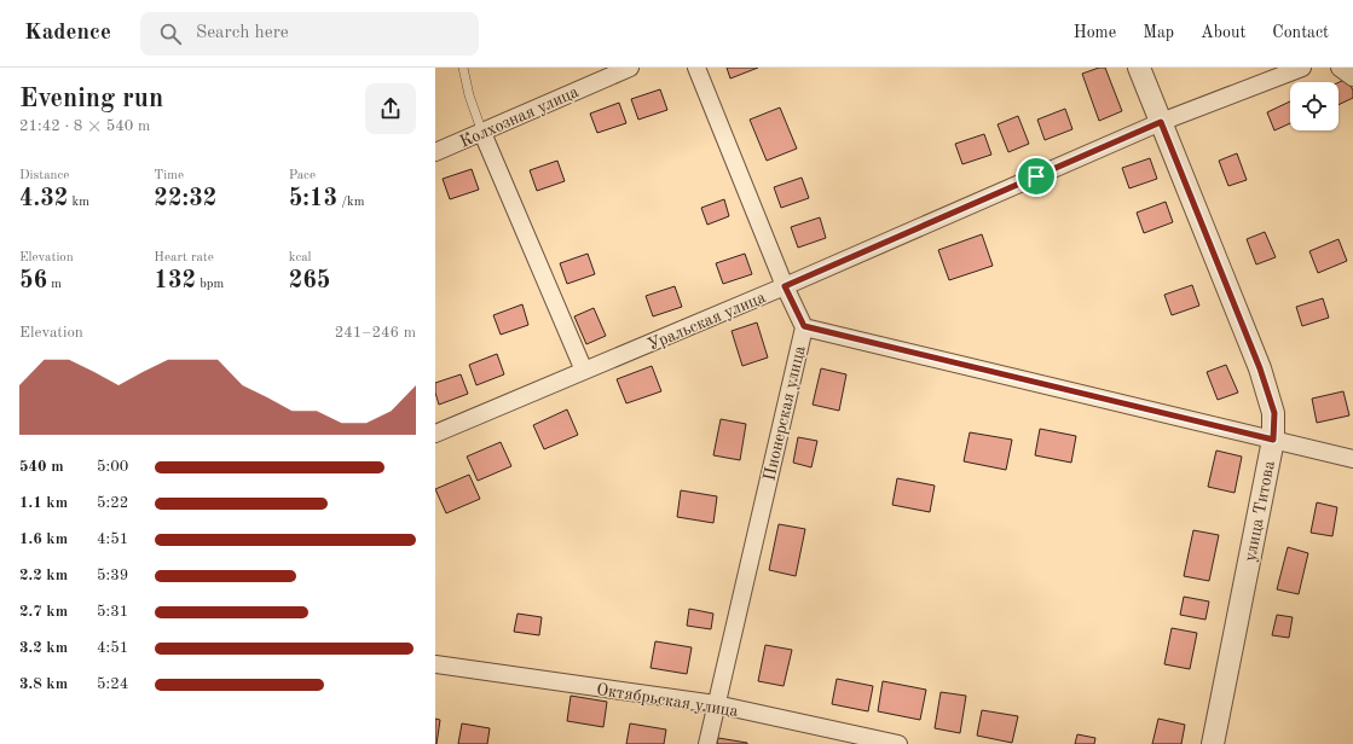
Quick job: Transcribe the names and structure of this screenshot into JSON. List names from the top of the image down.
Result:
{
  "streets": {
    "street": [
      "Колхозная улица",
      "Уральская улица",
      "Пионерская улица",
      "улица Титова",
      "Октябрьская улица"
    ]
  },
  "crossings": [
    ["Уральская улица", "Пионерская улица"],
    ["Уральская улица", "улица Титова"],
    ["Пионерская улица", "Октябрьская улица"]
  ],
  "page": {
    "header": "Kadence",
    "search": "Search here",
    "nav": [
      "Home",
      "Map",
      "About",
      "Contact"
    ],
    "heading": ["Evening run", "21:42 · 8 × 540 m"],
    "stats": [
      ["Distance", "4.32 km"],
      ["Time", "22:32"],
      ["Pace", "5:13 /km"],
      ["Elevation", "56 m"],
      ["Heart rate", "132 bpm"],
      ["kcal", "265"]
    ],
    "chart": ["Elevation", "241–246 m"],
    "list": [
      {
        "name": "540 m",
        "note": "5:00"
      },
      {
        "name": "1.1 km",
        "note": "5:22"
      },
      {
        "name": "1.6 km",
        "note": "4:51"
      },
      {
        "name": "2.2 km",
        "note": "5:39"
      },
      {
        "name": "2.7 km",
        "note": "5:31"
      },
      {
        "name": "3.2 km",
        "note": "4:51"
      },
      {
        "name": "3.8 km",
        "note": "5:24"
      }
    ]
  }
}
